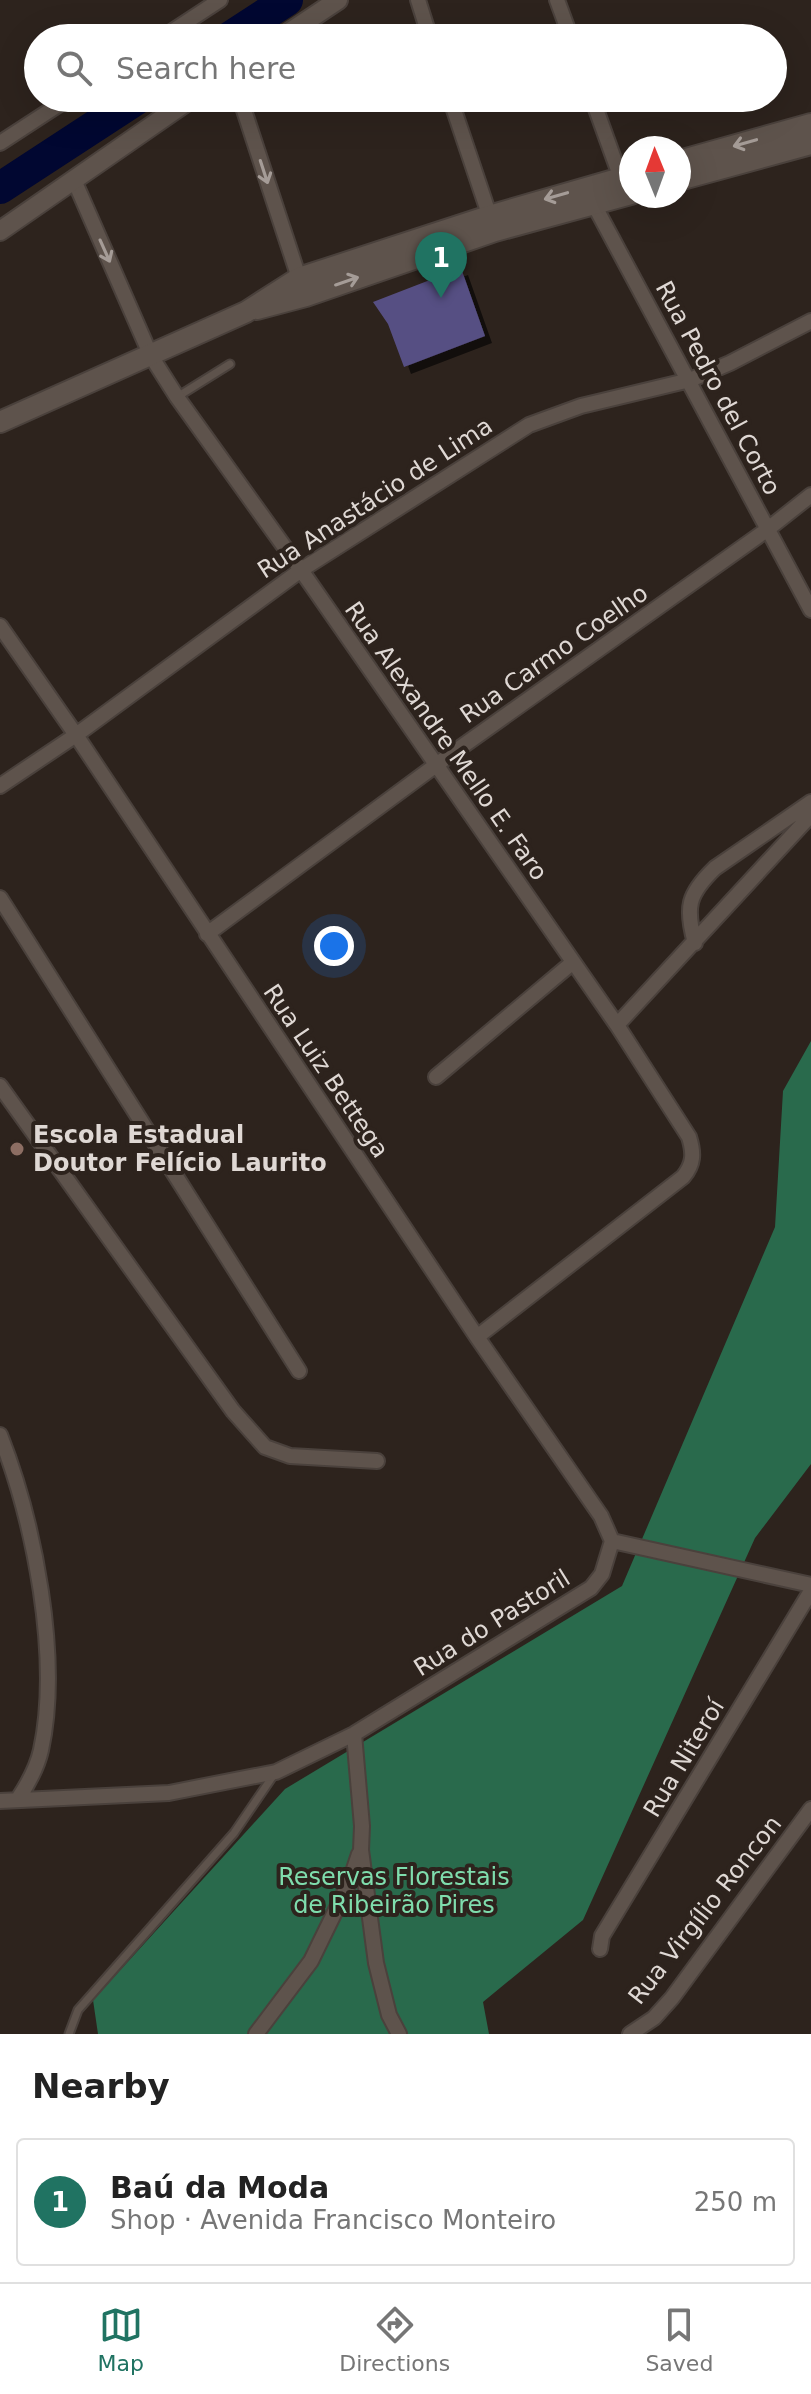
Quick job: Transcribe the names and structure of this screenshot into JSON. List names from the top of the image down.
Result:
{
  "streets": {
    "street": [
      "Rua Pedro del Corto",
      "Rua Anastácio de Lima",
      "Rua Carmo Coelho",
      "Rua Alexandre Mello E. Faro",
      "Rua Luiz Bettega",
      "Rua do Pastoril",
      "Rua Niteroí",
      "Rua Virgílio Roncon"
    ]
  },
  "crossings": [
    ["Rua Pedro del Corto", "Rua Anastácio de Lima"],
    ["Rua Pedro del Corto", "Rua Carmo Coelho"],
    ["Rua Anastácio de Lima", "Rua Alexandre Mello E. Faro"],
    ["Rua Anastácio de Lima", "Rua Luiz Bettega"],
    ["Rua Carmo Coelho", "Rua Alexandre Mello E. Faro"],
    ["Rua Carmo Coelho", "Rua Luiz Bettega"],
    ["Rua Alexandre Mello E. Faro", "Rua Luiz Bettega"],
    ["Rua Luiz Bettega", "Rua do Pastoril"]
  ],
  "parks": ["Reservas Florestais de Ribeirão Pires"],
  "places": ["Escola Estadual Doutor Felício Laurito"],
  "north": "top",
  "page": {
    "search": "Search here",
    "pins": "1",
    "heading": "Nearby",
    "list": [
      {
        "mark": "1",
        "name": "Baú da Moda",
        "note": "Shop · Avenida Francisco Monteiro",
        "value": "250 m"
      }
    ],
    "nav": ["Map", "Directions", "Saved"]
  }
}
